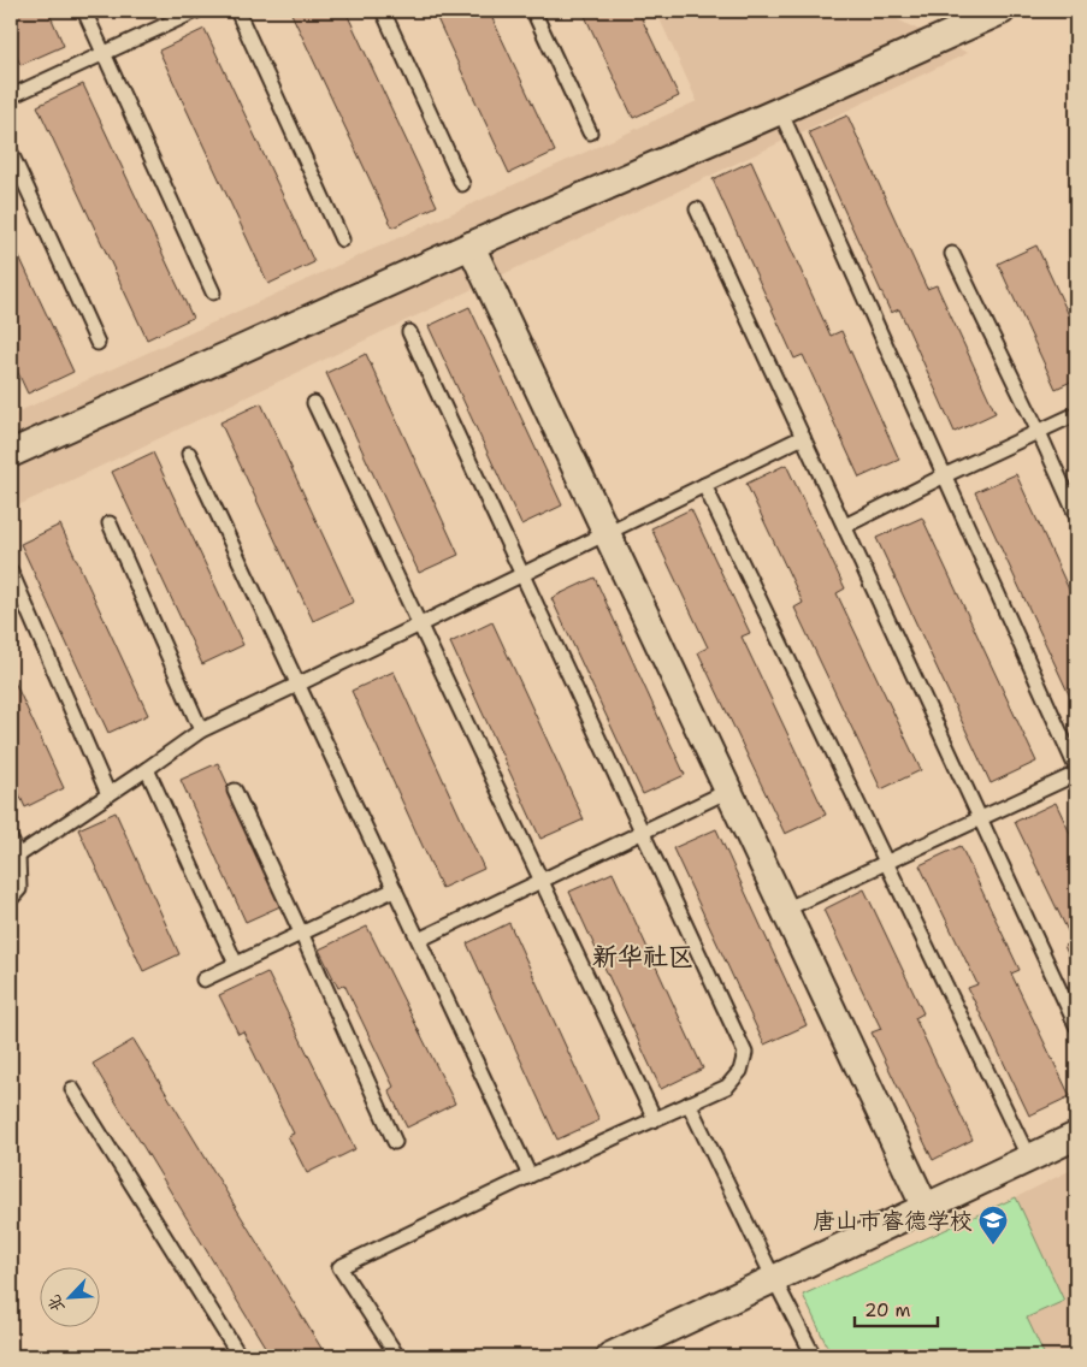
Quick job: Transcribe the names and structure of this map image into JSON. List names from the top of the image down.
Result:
{
  "districts": ["新华社区"],
  "places": {
    "school or university": ["唐山市睿德学校"]
  },
  "scale_bar": "20 m",
  "north": "bottom left"
}
